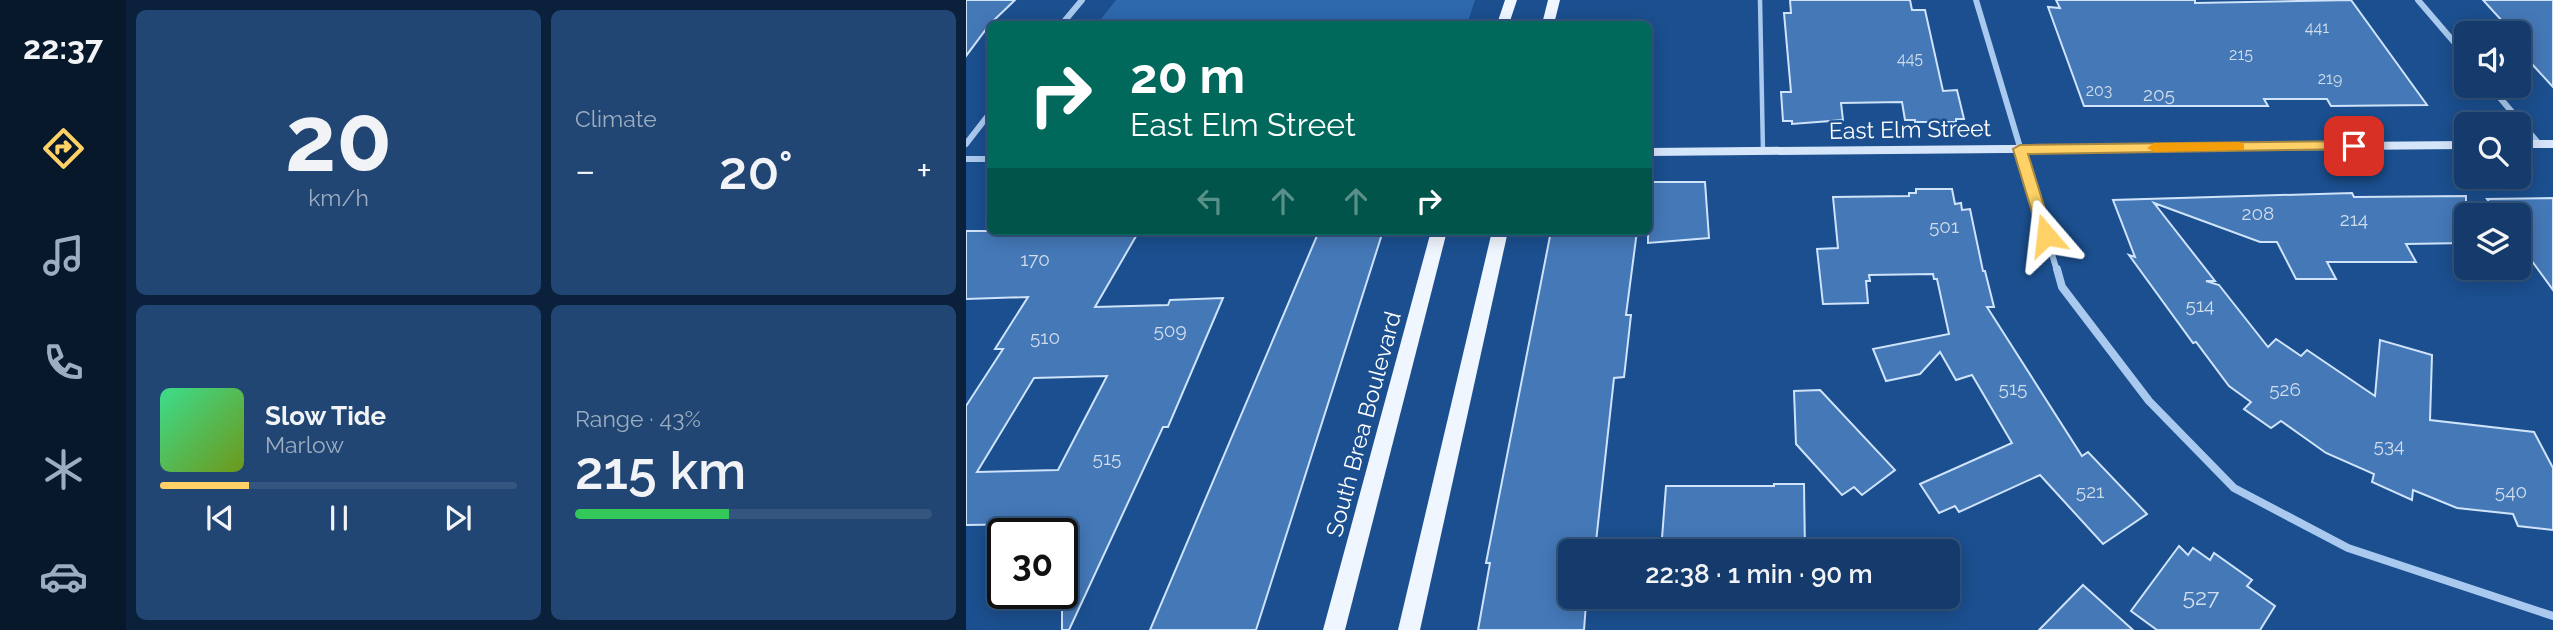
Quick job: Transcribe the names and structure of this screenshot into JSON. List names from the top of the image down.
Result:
{
  "streets": {
    "main road": ["South Brea Boulevard"],
    "street": ["East Elm Street"]
  },
  "house_numbers": [
    "441",
    "215",
    "445",
    "219",
    "203",
    "205",
    "208",
    "214",
    "501",
    "170",
    "514",
    "509",
    "510",
    "515",
    "526",
    "534",
    "515",
    "521",
    "540",
    "527"
  ],
  "page": {
    "tabs": "22:37",
    "tile": [
      ["20", "km/h"],
      "Climate",
      ["Range · 43%", "215 km"]
    ],
    "turn": ["20 m", "East Elm Street"],
    "heat": ["−", "20°", "+"],
    "song": ["Slow Tide", "Marlow"],
    "limit": "30",
    "trip": "22:38 · 1 min · 90 m"
  }
}
